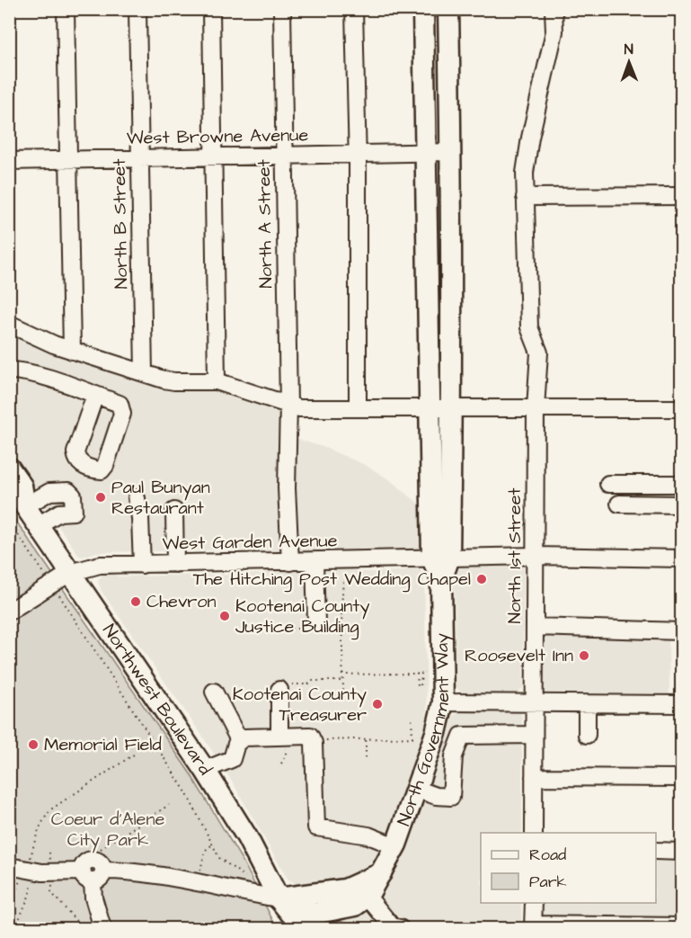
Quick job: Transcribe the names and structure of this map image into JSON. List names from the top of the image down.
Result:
{
  "streets": {
    "main road": ["Northwest Boulevard", "North Government Way"],
    "street": [
      "West Browne Avenue",
      "North B Street",
      "North A Street",
      "West Garden Avenue",
      "North 1st Street"
    ]
  },
  "crossings": [
    ["West Browne Avenue", "North B Street"],
    ["West Browne Avenue", "North A Street"],
    ["West Browne Avenue", "North Government Way"],
    ["North A Street", "West Garden Avenue"],
    ["West Garden Avenue", "North 1st Street"],
    ["West Garden Avenue", "Northwest Boulevard"],
    ["West Garden Avenue", "North Government Way"]
  ],
  "parks": ["Coeur d'Alene City Park"],
  "places": [
    "Paul Bunyan Restaurant",
    "The Hitching Post Wedding Chapel",
    "Chevron",
    "Kootenai County Justice Building",
    "Roosevelt Inn",
    "Kootenai County Treasurer",
    "Memorial Field"
  ],
  "legend": ["Road", "Park"],
  "north": "top"
}
